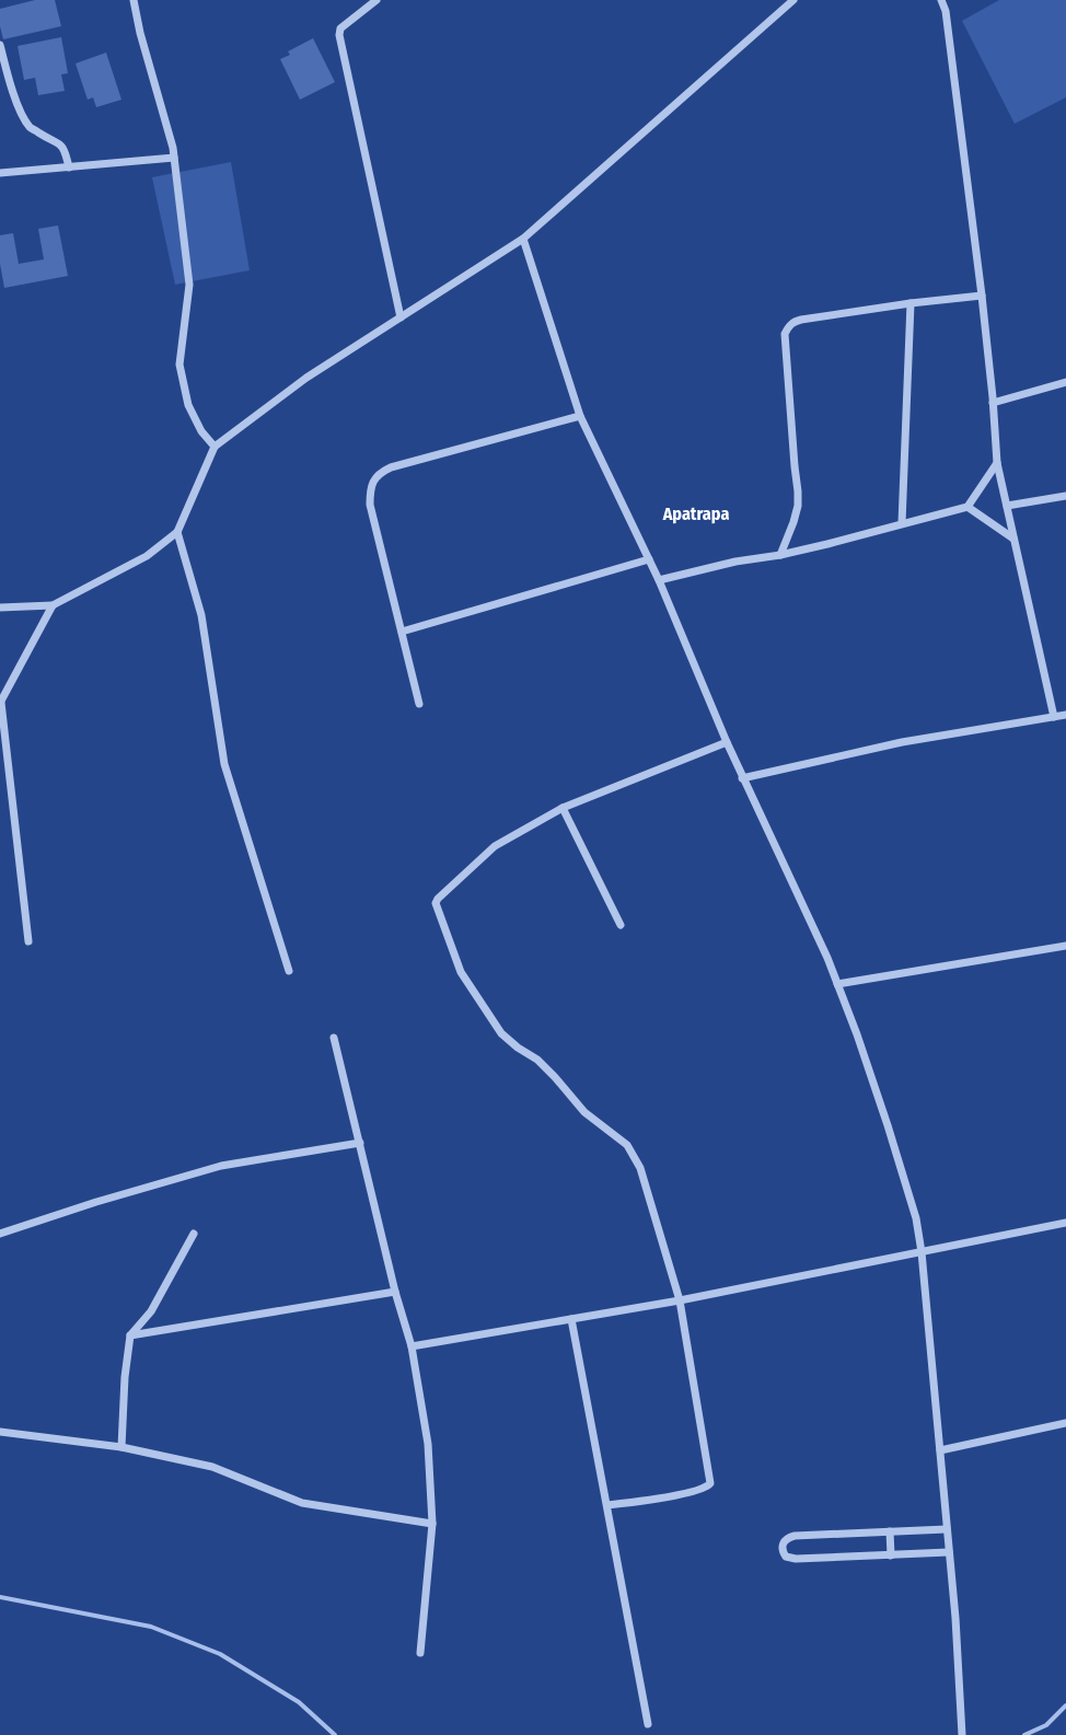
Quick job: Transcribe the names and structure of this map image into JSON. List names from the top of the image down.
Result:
{
  "districts": ["Apatrapa"]
}
